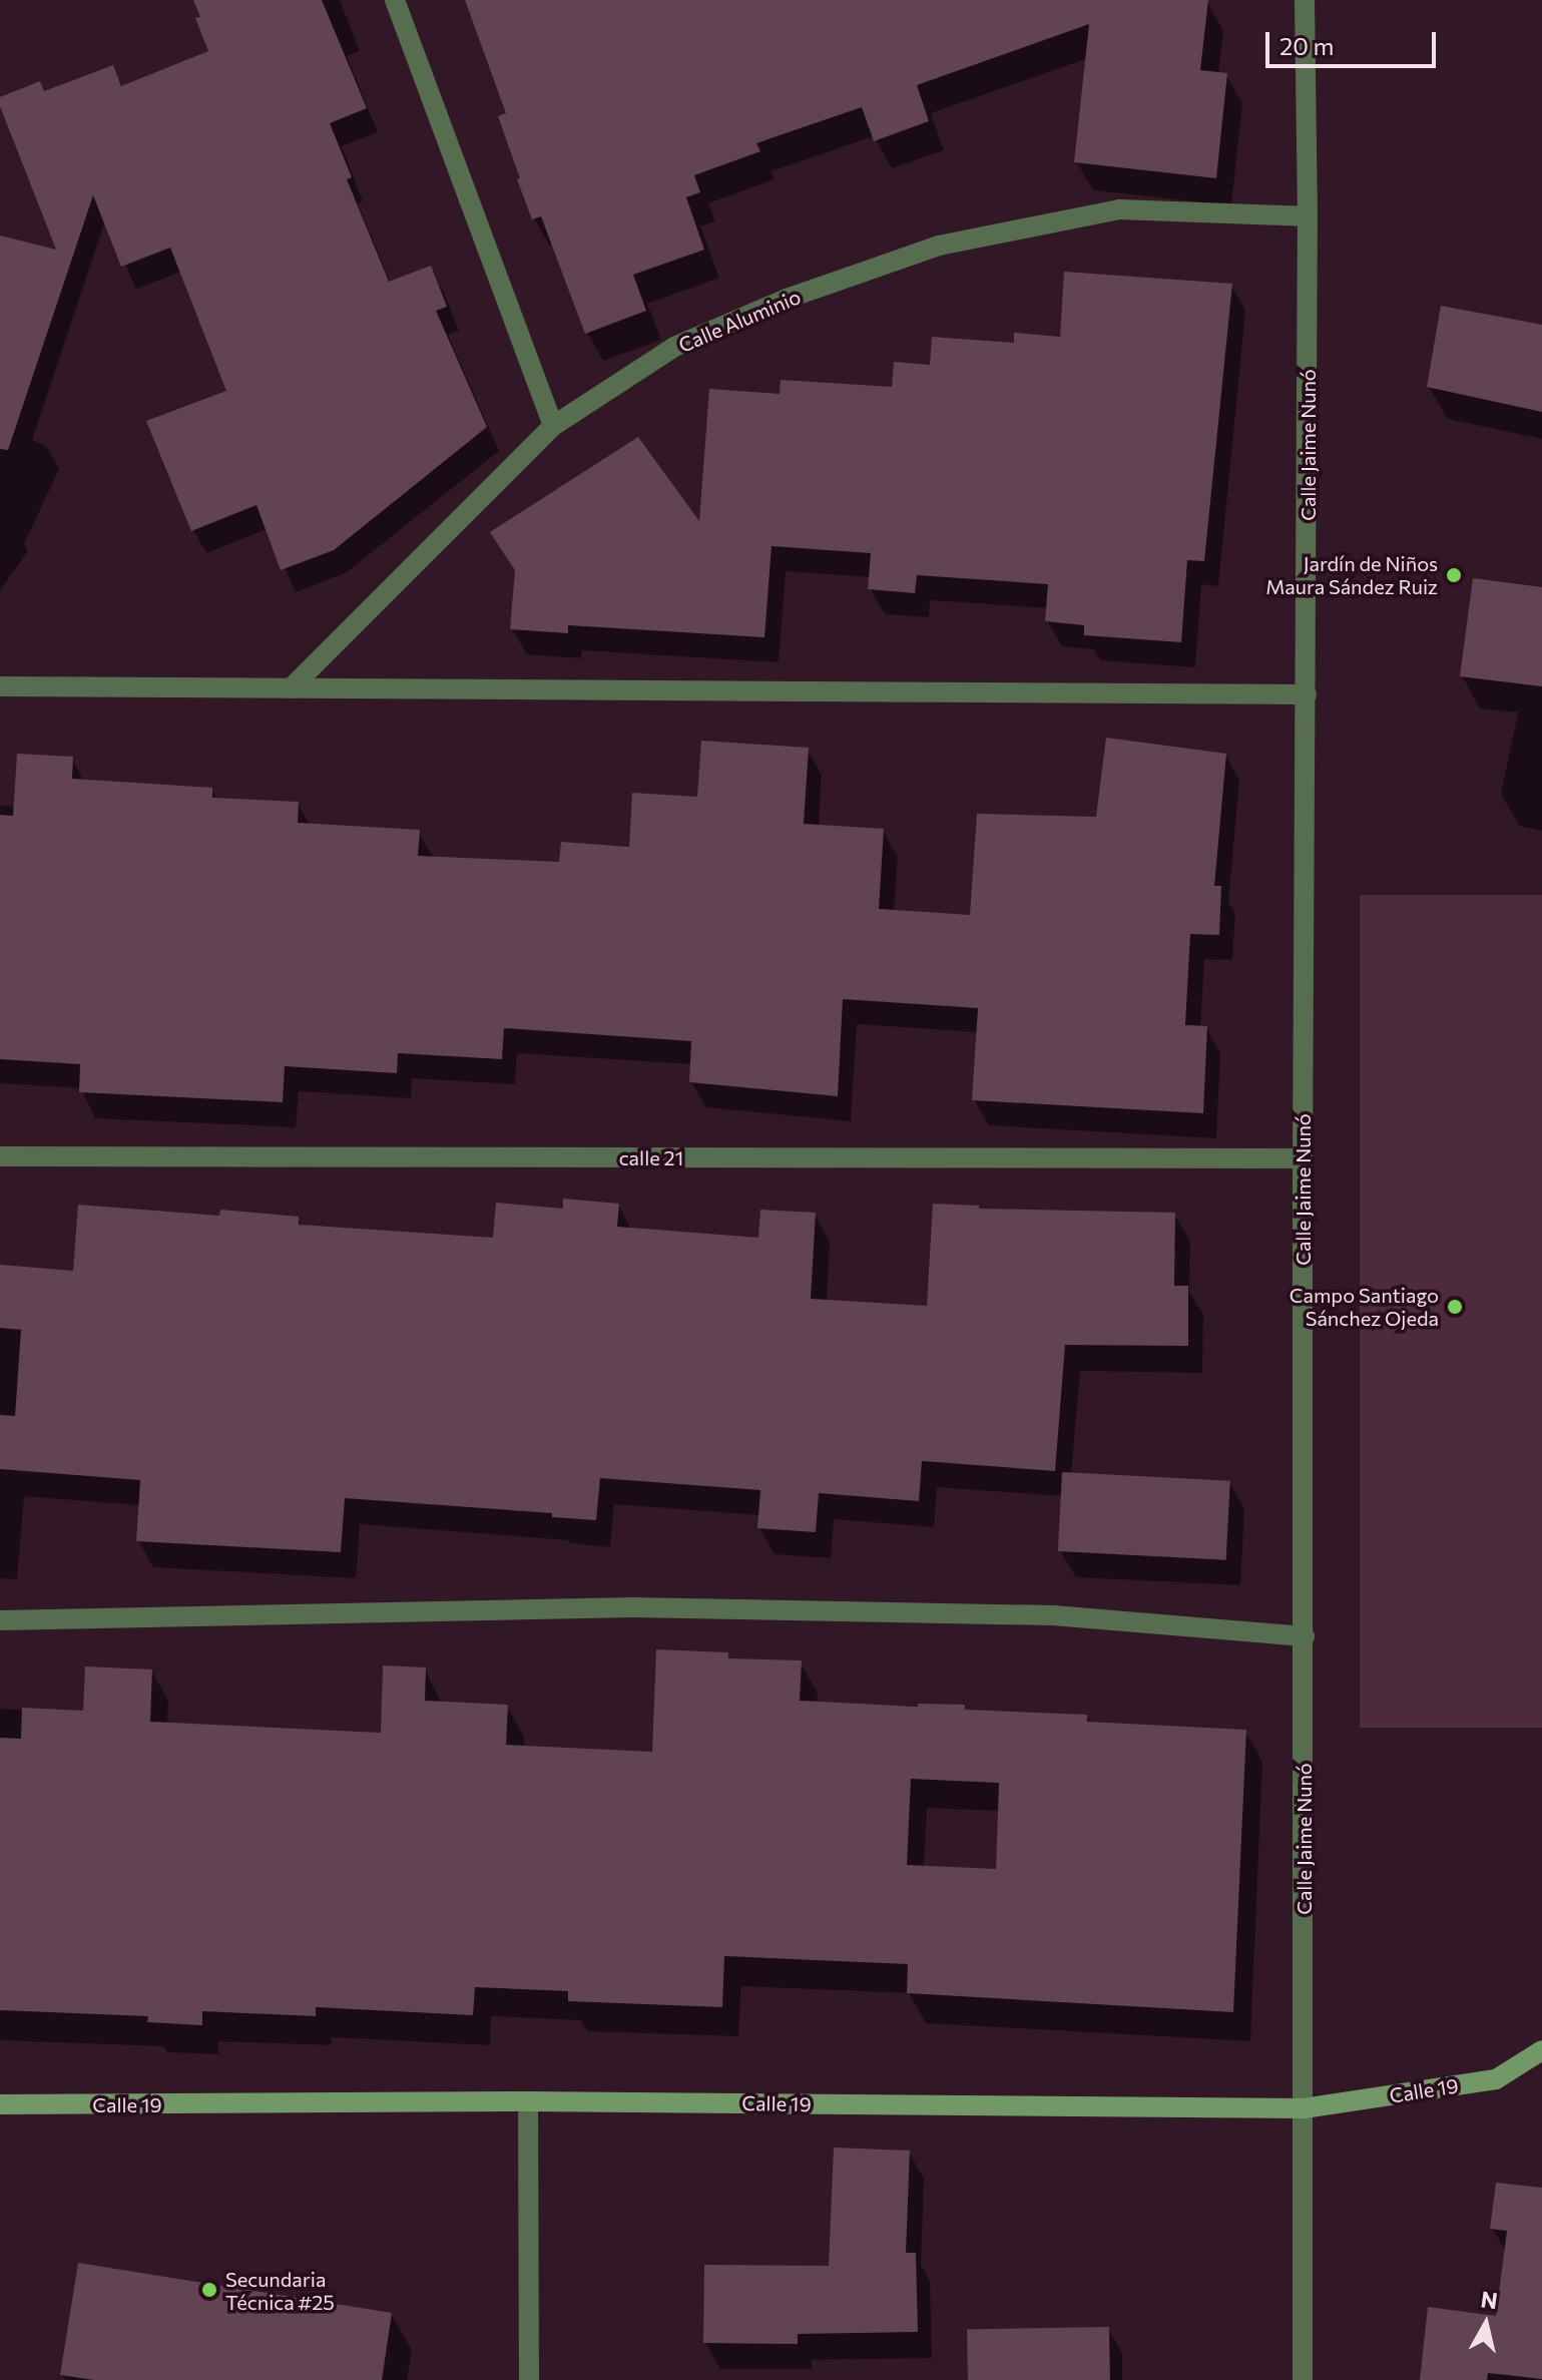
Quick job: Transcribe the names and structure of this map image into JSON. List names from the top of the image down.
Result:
{
  "streets": {
    "street": [
      "Calle Aluminio",
      "Calle Jaime Nunó",
      "calle 21",
      "Calle 19"
    ]
  },
  "crossings": [
    ["Calle Aluminio", "Calle Jaime Nunó"],
    ["Calle Jaime Nunó", "calle 21"],
    ["Calle Jaime Nunó", "Calle 19"]
  ],
  "places": ["Jardín de Niños Maura Sández Ruiz", "Campo Santiago Sánchez Ojeda", "Secundaria Técnica #25"],
  "scale_bar": "20 m",
  "north": "top"
}
